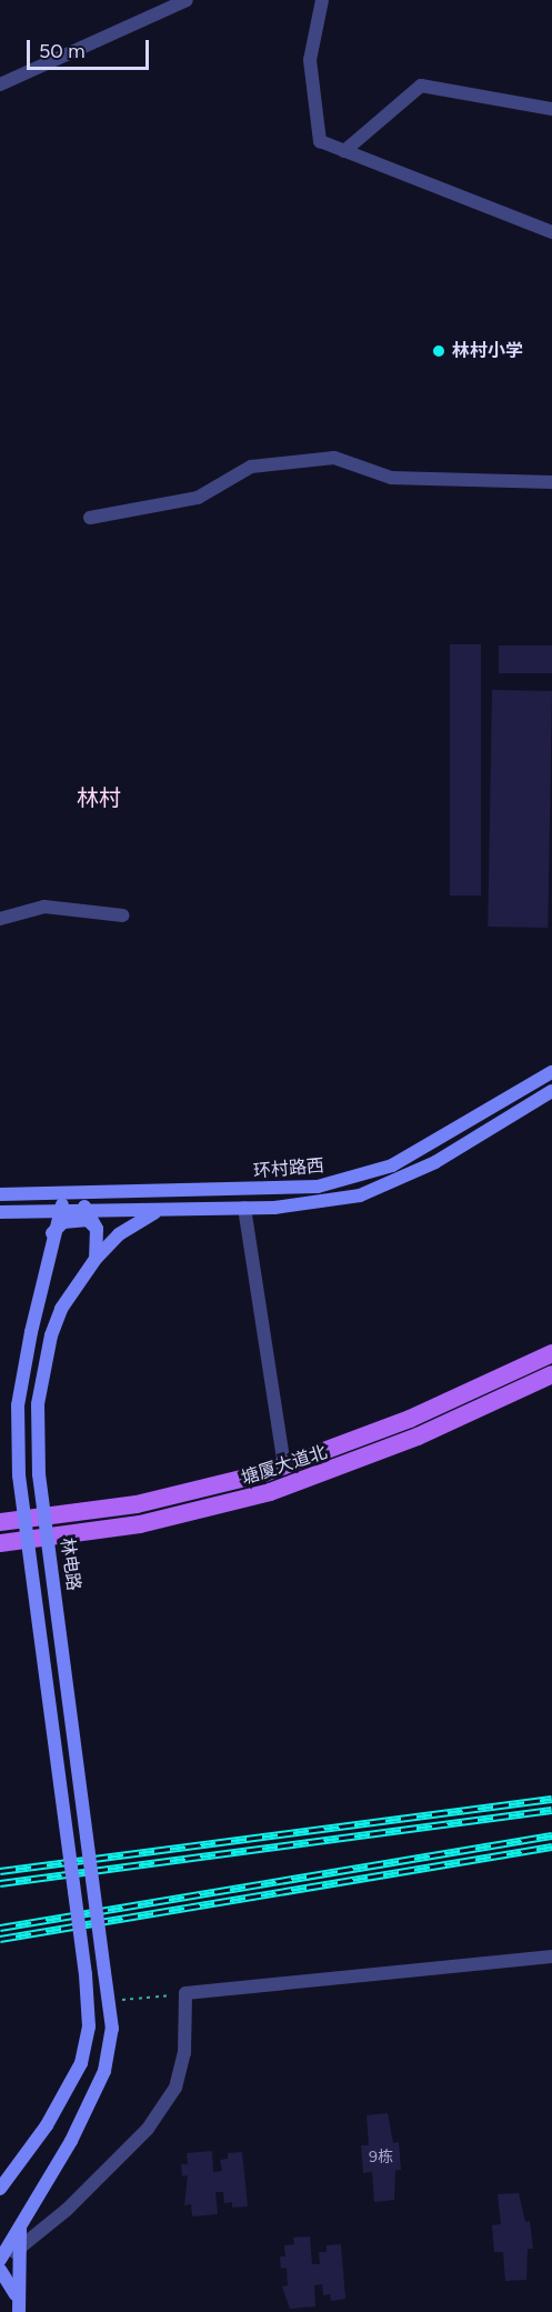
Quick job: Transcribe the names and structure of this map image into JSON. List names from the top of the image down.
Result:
{
  "streets": {
    "main road": ["环村路西", "塘厦大道北", "林电路"]
  },
  "crossings": [
    ["环村路西", "林电路"]
  ],
  "districts": ["林村"],
  "places": ["林村小学"],
  "house_numbers": ["9栋"],
  "scale_bar": "50 m"
}
